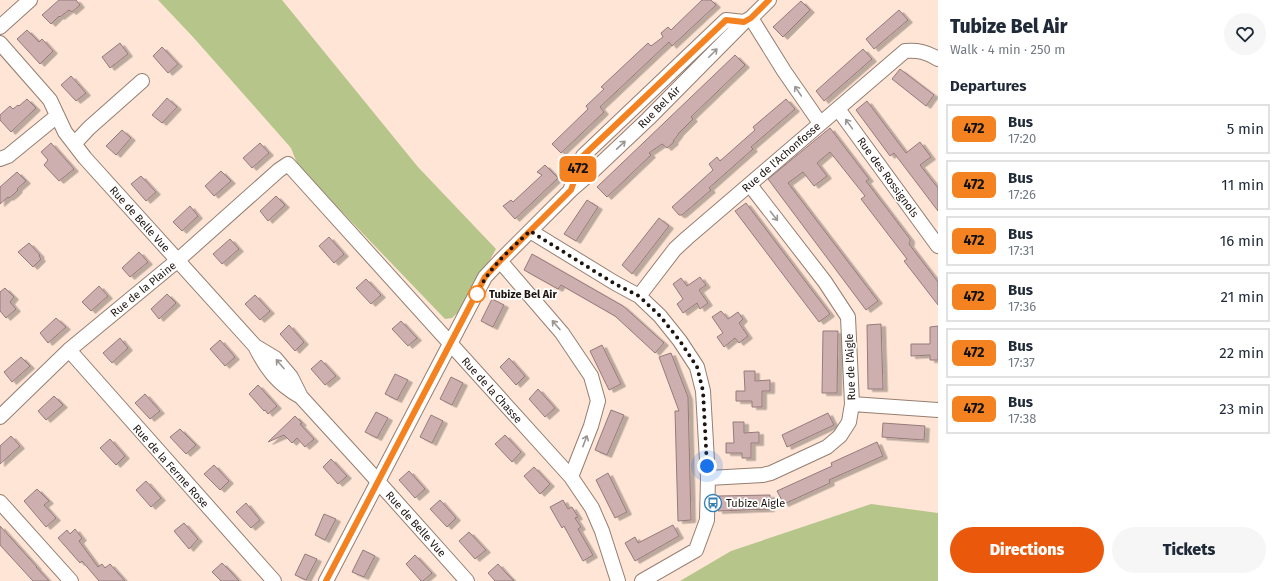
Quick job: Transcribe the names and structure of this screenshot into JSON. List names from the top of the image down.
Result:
{
  "streets": {
    "street": [
      "Rue Bel Air",
      "Rue de l'Achonfosse",
      "Rue des Rossignols",
      "Rue de Belle Vue",
      "Rue de la Plaine",
      "Rue de l'Aigle",
      "Rue de la Chasse",
      "Rue de la Ferme Rose"
    ]
  },
  "crossings": [
    ["Rue Bel Air", "Rue de Belle Vue"],
    ["Rue Bel Air", "Rue de la Chasse"],
    ["Rue de l'Achonfosse", "Rue des Rossignols"],
    ["Rue de l'Achonfosse", "Rue de l'Aigle"],
    ["Rue de Belle Vue", "Rue de la Plaine"],
    ["Rue de la Plaine", "Rue de la Chasse"],
    ["Rue de la Plaine", "Rue de la Ferme Rose"]
  ],
  "one_way": ["Rue des Rossignols", "Rue de l'Aigle"],
  "places": {
    "other": ["Tubize Bel Air"],
    "bus stop": ["Tubize Aigle"]
  },
  "lines": ["bus line 472"],
  "page": {
    "on_map": "472",
    "heading": [
      ["Tubize Bel Air", "Walk · 4 min · 250 m"],
      "Departures"
    ],
    "list": [
      {
        "mark": "472",
        "name": "Bus",
        "note": "17:20",
        "value": "5 min"
      },
      {
        "mark": "472",
        "name": "Bus",
        "note": "17:26",
        "value": "11 min"
      },
      {
        "mark": "472",
        "name": "Bus",
        "note": "17:31",
        "value": "16 min"
      },
      {
        "mark": "472",
        "name": "Bus",
        "note": "17:36",
        "value": "21 min"
      },
      {
        "mark": "472",
        "name": "Bus",
        "note": "17:37",
        "value": "22 min"
      },
      {
        "mark": "472",
        "name": "Bus",
        "note": "17:38",
        "value": "23 min"
      }
    ],
    "buttons": ["Directions", "Tickets"]
  }
}
